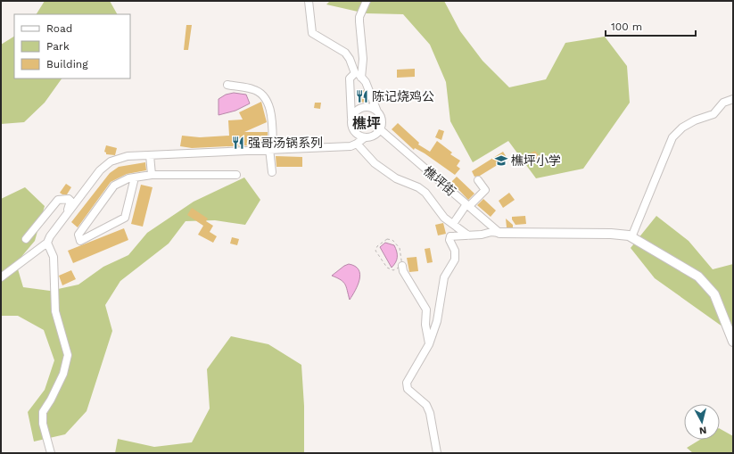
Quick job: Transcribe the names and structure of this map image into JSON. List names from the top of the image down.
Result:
{
  "streets": {
    "street": ["樵坪街"]
  },
  "districts": ["樵坪"],
  "places": {
    "restaurant": ["陈记烧鸡公", "强哥汤锅系列"],
    "school or university": ["樵坪小学"]
  },
  "legend": ["Road", "Park", "Building"],
  "scale_bar": "100 m",
  "north": "bottom"
}
